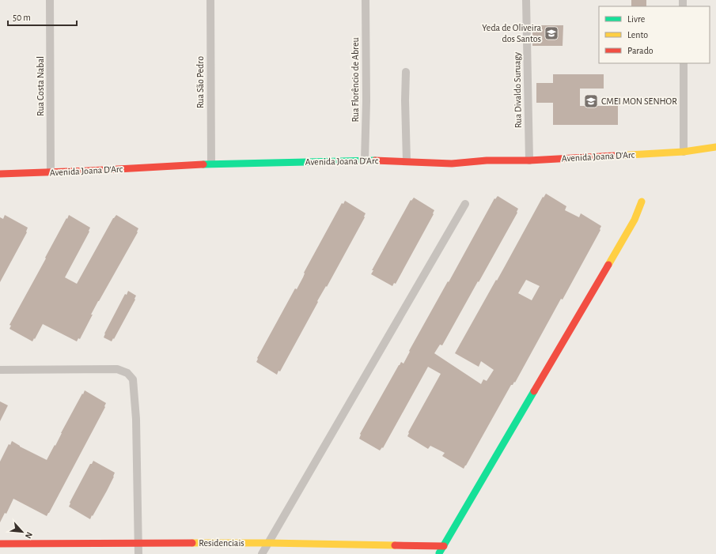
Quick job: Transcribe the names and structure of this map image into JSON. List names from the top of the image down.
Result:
{
  "streets": {
    "street": [
      "Rua Florêncio de Abreu",
      "Rua São Pedro",
      "Rua Costa Nabal",
      "Rua Divaldo Suruagy",
      "Avenida Joana D'Arc",
      "Residenciais"
    ]
  },
  "crossings": [
    ["Rua Florêncio de Abreu", "Avenida Joana D'Arc"],
    ["Rua São Pedro", "Avenida Joana D'Arc"],
    ["Rua Costa Nabal", "Avenida Joana D'Arc"],
    ["Rua Divaldo Suruagy", "Avenida Joana D'Arc"]
  ],
  "places": {
    "school or university": ["Yeda de Oliveira dos Santos", "CMEI MON SENHOR"]
  },
  "legend": ["Livre", "Lento", "Parado"],
  "scale_bar": "50 m",
  "north": "bottom right"
}
